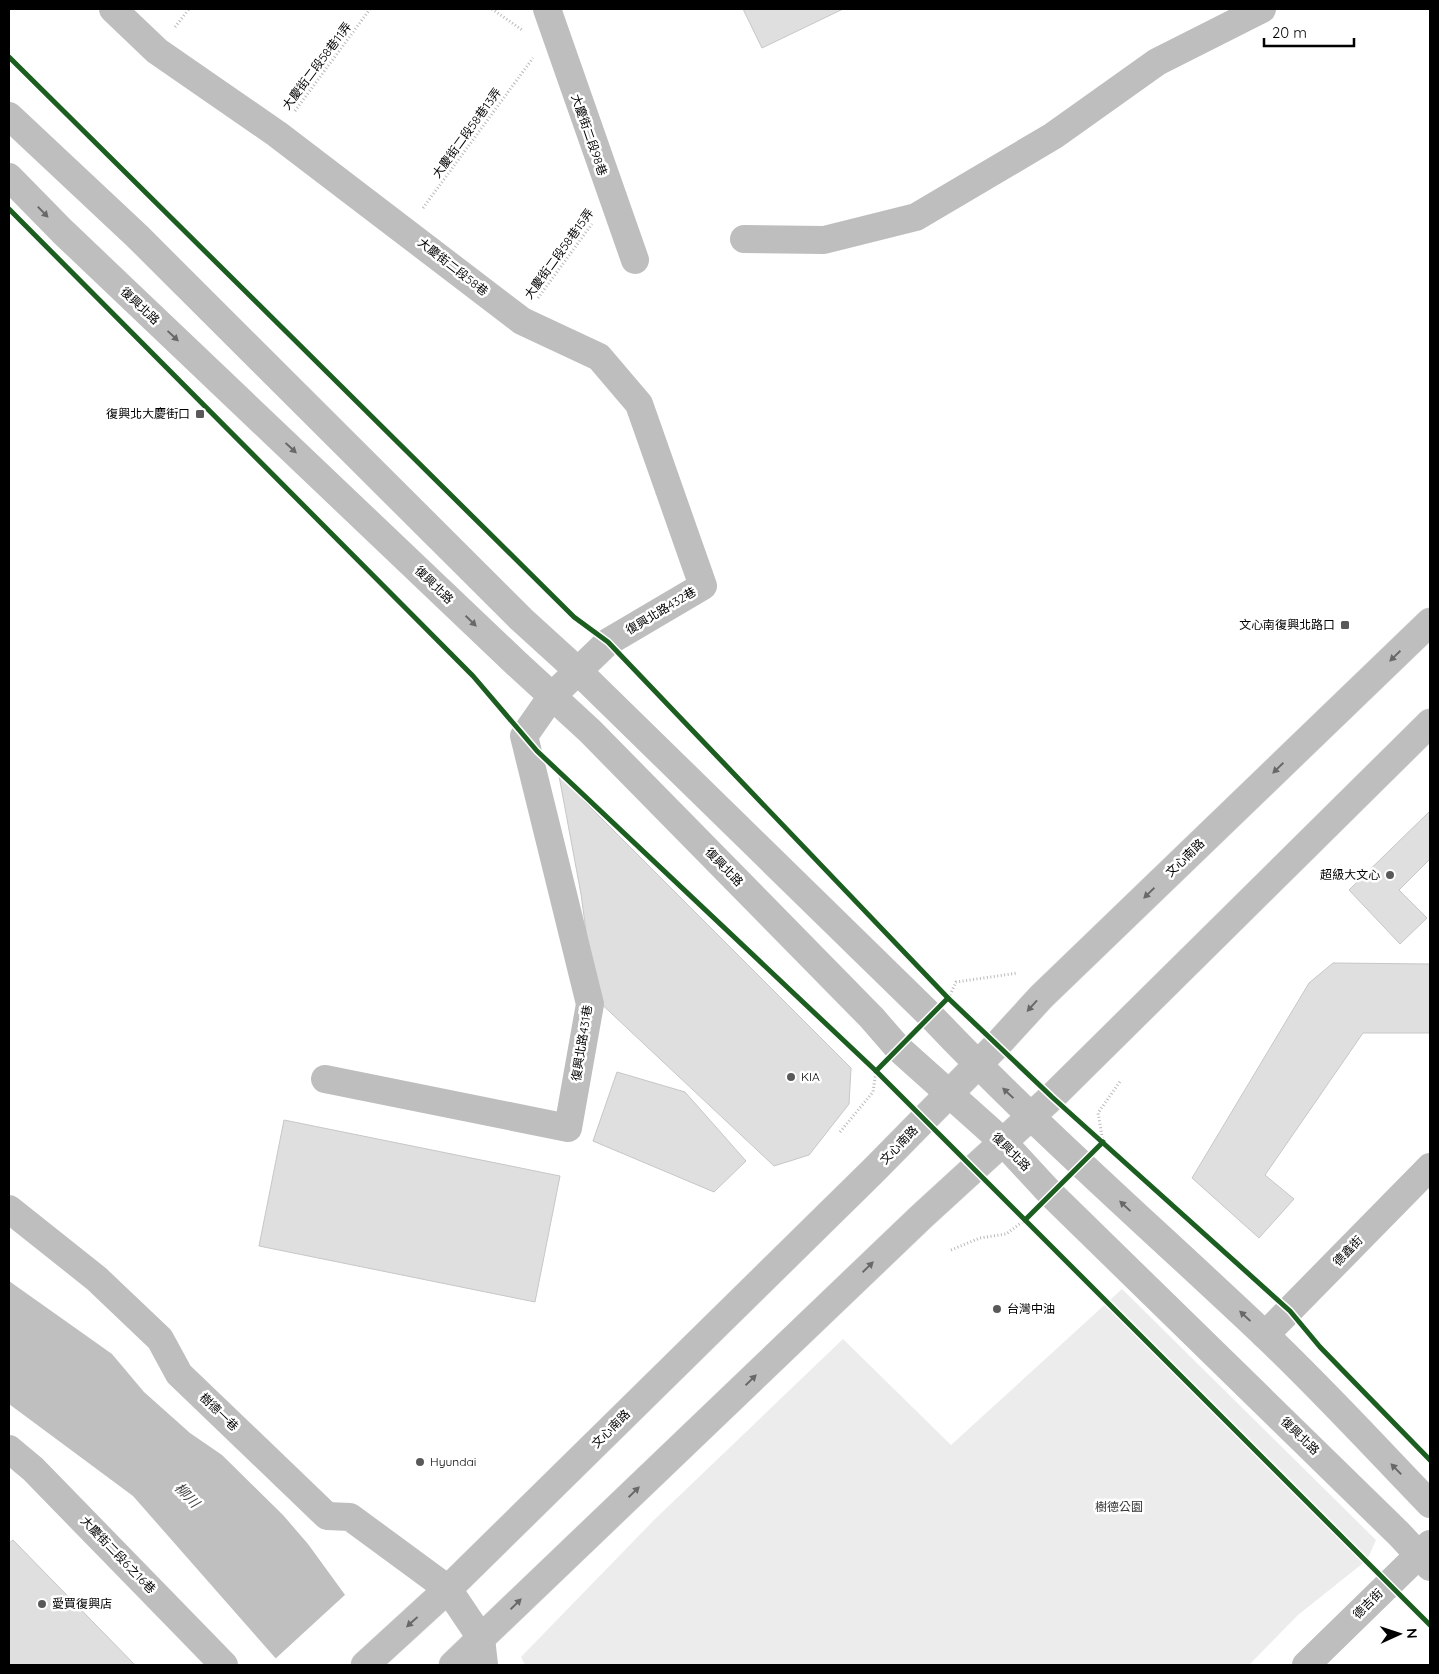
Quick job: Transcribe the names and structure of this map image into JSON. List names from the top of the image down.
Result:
{
  "streets": {
    "street": [
      "大慶街二段98巷",
      "大慶街二段58巷",
      "復興北路",
      "復興北路432巷",
      "文心南路",
      "復興北路431巷",
      "德鑫街",
      "樹德一巷",
      "大慶街二段6之16巷",
      "德吉街"
    ],
    "path": ["大慶街二段58巷11弄", "大慶街二段58巷13弄", "大慶街二段58巷15弄"]
  },
  "crossings": [
    ["大慶街二段58巷11弄", "大慶街二段58巷"],
    ["大慶街二段58巷13弄", "大慶街二段58巷"],
    ["大慶街二段98巷", "大慶街二段58巷15弄"],
    ["大慶街二段58巷15弄", "大慶街二段58巷"],
    ["大慶街二段58巷", "復興北路432巷"],
    ["復興北路", "復興北路432巷"],
    ["復興北路", "文心南路"],
    ["復興北路", "復興北路431巷"],
    ["復興北路", "德吉街"],
    ["復興北路432巷", "復興北路431巷"],
    ["文心南路", "樹德一巷"]
  ],
  "water": ["柳川"],
  "parks": ["樹德公園"],
  "places": {
    "transit": ["復興北大慶街口", "文心南復興北路口"],
    "other": [
      "超級大文心",
      "KIA",
      "台灣中油",
      "Hyundai",
      "愛買復興店"
    ]
  },
  "scale_bar": "20 m",
  "north": "right"
}
